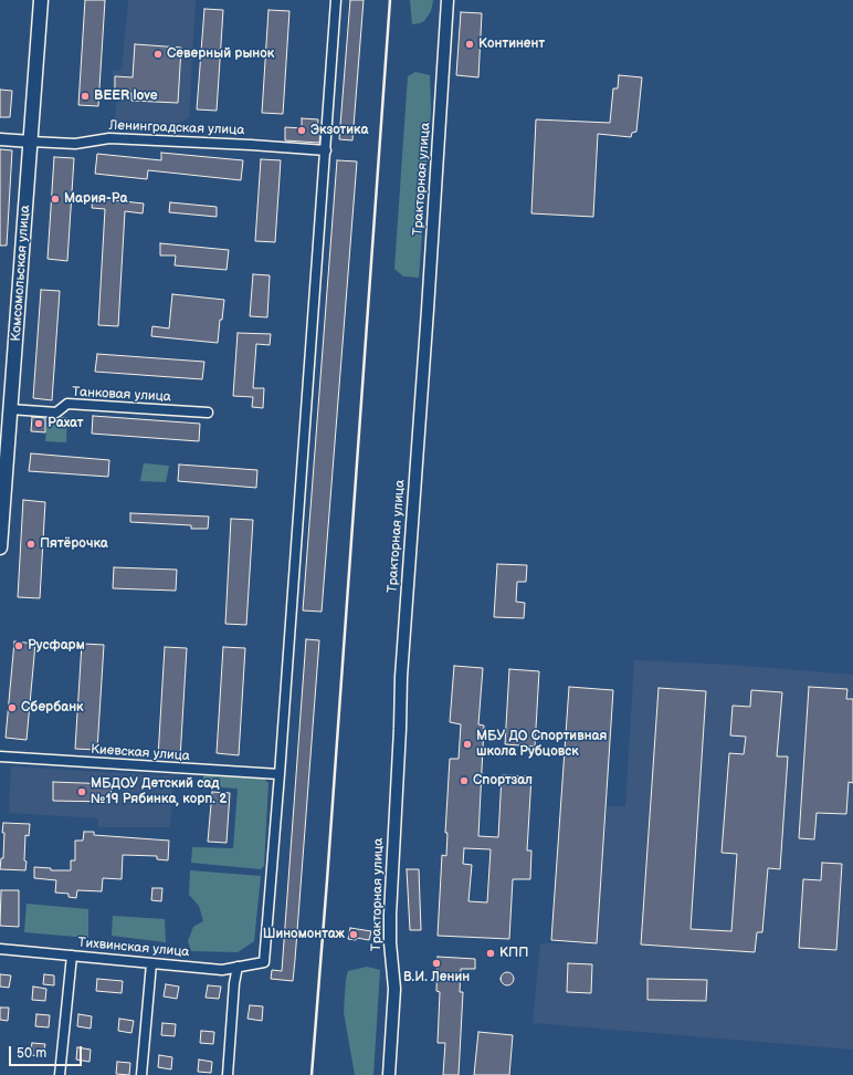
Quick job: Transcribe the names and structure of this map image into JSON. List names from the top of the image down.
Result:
{
  "streets": {
    "main road": ["Комсомольская улица"],
    "street": [
      "Ленинградская улица",
      "Тракторная улица",
      "Танковая улица",
      "Киевская улица",
      "Тихвинская улица"
    ]
  },
  "crossings": [
    ["Ленинградская улица", "Комсомольская улица"],
    ["Комсомольская улица", "Танковая улица"],
    ["Киевская улица", "Тихвинская улица"]
  ],
  "places": [
    "Континент",
    "Северный рынок",
    "BEER love",
    "Экзотика",
    "Мария-Ра",
    "Рахат",
    "Пятёрочка",
    "Русфарм",
    "Сбербанк",
    "МБУ ДО Спортивная школа Рубцовск",
    "Спортзал",
    "МБДОУ Детский сад №19 Рябинка, корп. 2",
    "Шиномонтаж",
    "КПП",
    "В.И. Ленин"
  ],
  "scale_bar": "50 m"
}
